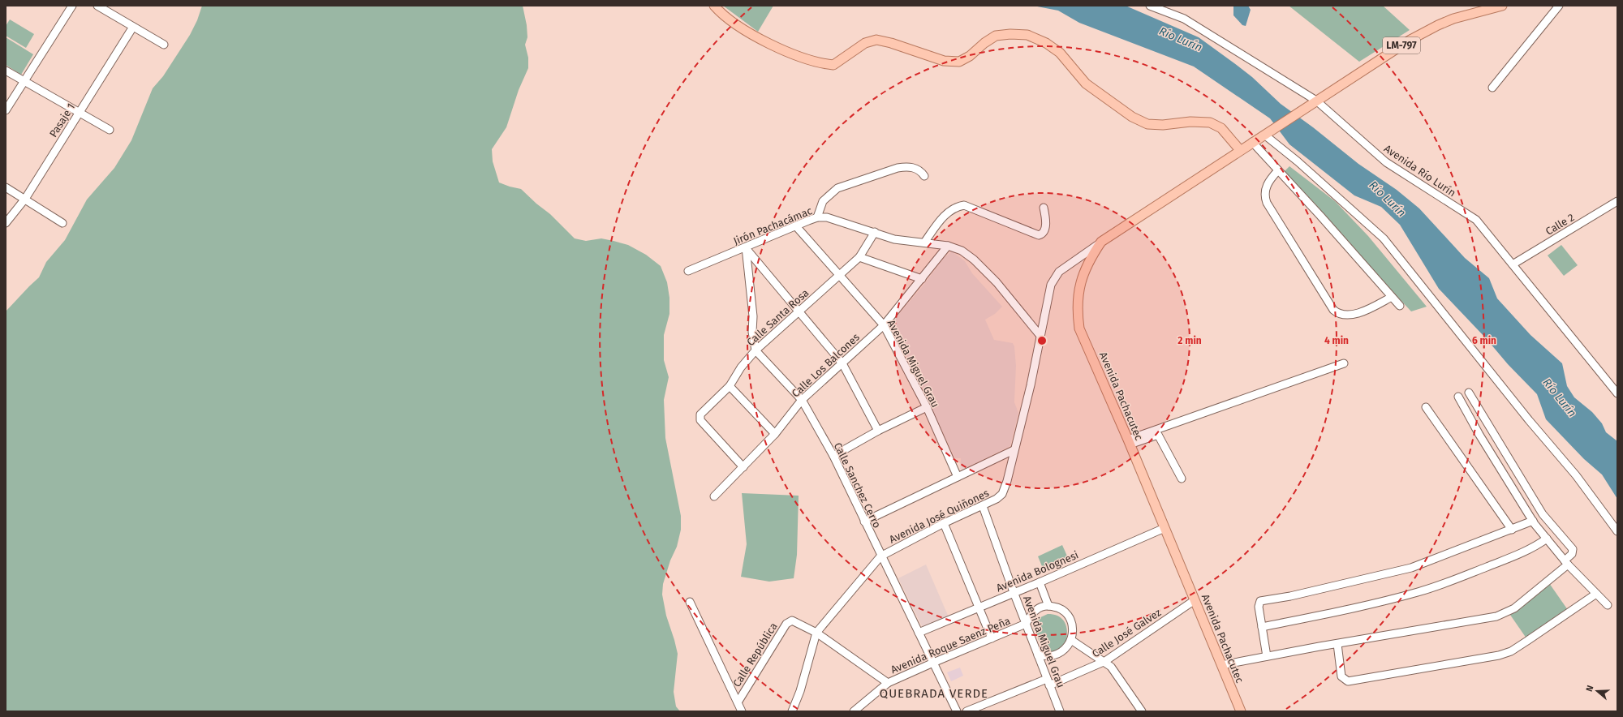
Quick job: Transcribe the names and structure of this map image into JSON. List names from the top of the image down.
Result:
{
  "streets": {
    "main road": ["LM-797", "Avenida Pachacutec"],
    "street": [
      "Pasaje 1",
      "Avenida Río Lurín",
      "Calle 2",
      "Jirón Pachacámac",
      "Calle Santa Rosa",
      "Avenida Miguel Grau",
      "Calle Los Balcones",
      "Calle Sanchez Cerro",
      "Avenida José Quiñones",
      "Avenida Bolognesi",
      "Calle José Galvez",
      "Avenida Roque Saenz Peña",
      "Calle República"
    ]
  },
  "crossings": [
    ["LM-797", "Avenida Río Lurín"],
    ["LM-797", "Avenida Pachacutec"],
    ["Avenida Río Lurín", "Calle 2"],
    ["Jirón Pachacámac", "Calle Santa Rosa"],
    ["Jirón Pachacámac", "Avenida Miguel Grau"],
    ["Jirón Pachacámac", "Calle Los Balcones"],
    ["Jirón Pachacámac", "Avenida José Quiñones"],
    ["Calle Santa Rosa", "Avenida Miguel Grau"],
    ["Calle Santa Rosa", "Calle Los Balcones"],
    ["Calle Santa Rosa", "Calle Sanchez Cerro"],
    ["Avenida Miguel Grau", "Calle Los Balcones"],
    ["Avenida Miguel Grau", "Avenida José Quiñones"],
    ["Avenida Miguel Grau", "Avenida Bolognesi"],
    ["Avenida Miguel Grau", "Calle José Galvez"],
    ["Avenida Miguel Grau", "Avenida Roque Saenz Peña"],
    ["Calle Los Balcones", "Calle Sanchez Cerro"],
    ["Avenida Pachacutec", "Avenida José Quiñones"],
    ["Avenida Pachacutec", "Avenida Bolognesi"],
    ["Avenida Pachacutec", "Calle José Galvez"],
    ["Calle Sanchez Cerro", "Avenida José Quiñones"],
    ["Calle Sanchez Cerro", "Avenida Bolognesi"],
    ["Calle Sanchez Cerro", "Avenida Roque Saenz Peña"],
    ["Avenida José Quiñones", "Calle República"]
  ],
  "districts": ["QUEBRADA VERDE"],
  "water": ["Río Lurín"],
  "north": "left",
  "rings": ["2 min", "4 min", "6 min"]
}
